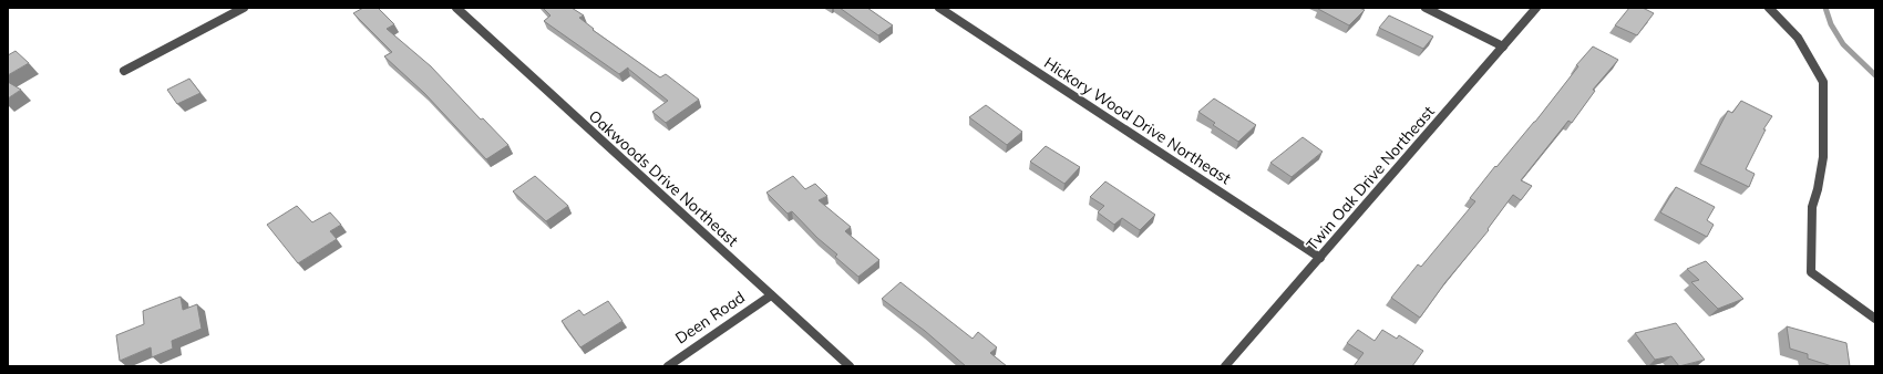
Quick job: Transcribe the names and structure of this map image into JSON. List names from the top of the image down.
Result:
{
  "streets": {
    "street": [
      "Hickory Wood Drive Northeast",
      "Oakwoods Drive Northeast",
      "Twin Oak Drive Northeast",
      "Deen Road"
    ]
  },
  "crossings": [
    ["Hickory Wood Drive Northeast", "Twin Oak Drive Northeast"],
    ["Oakwoods Drive Northeast", "Deen Road"]
  ]
}
